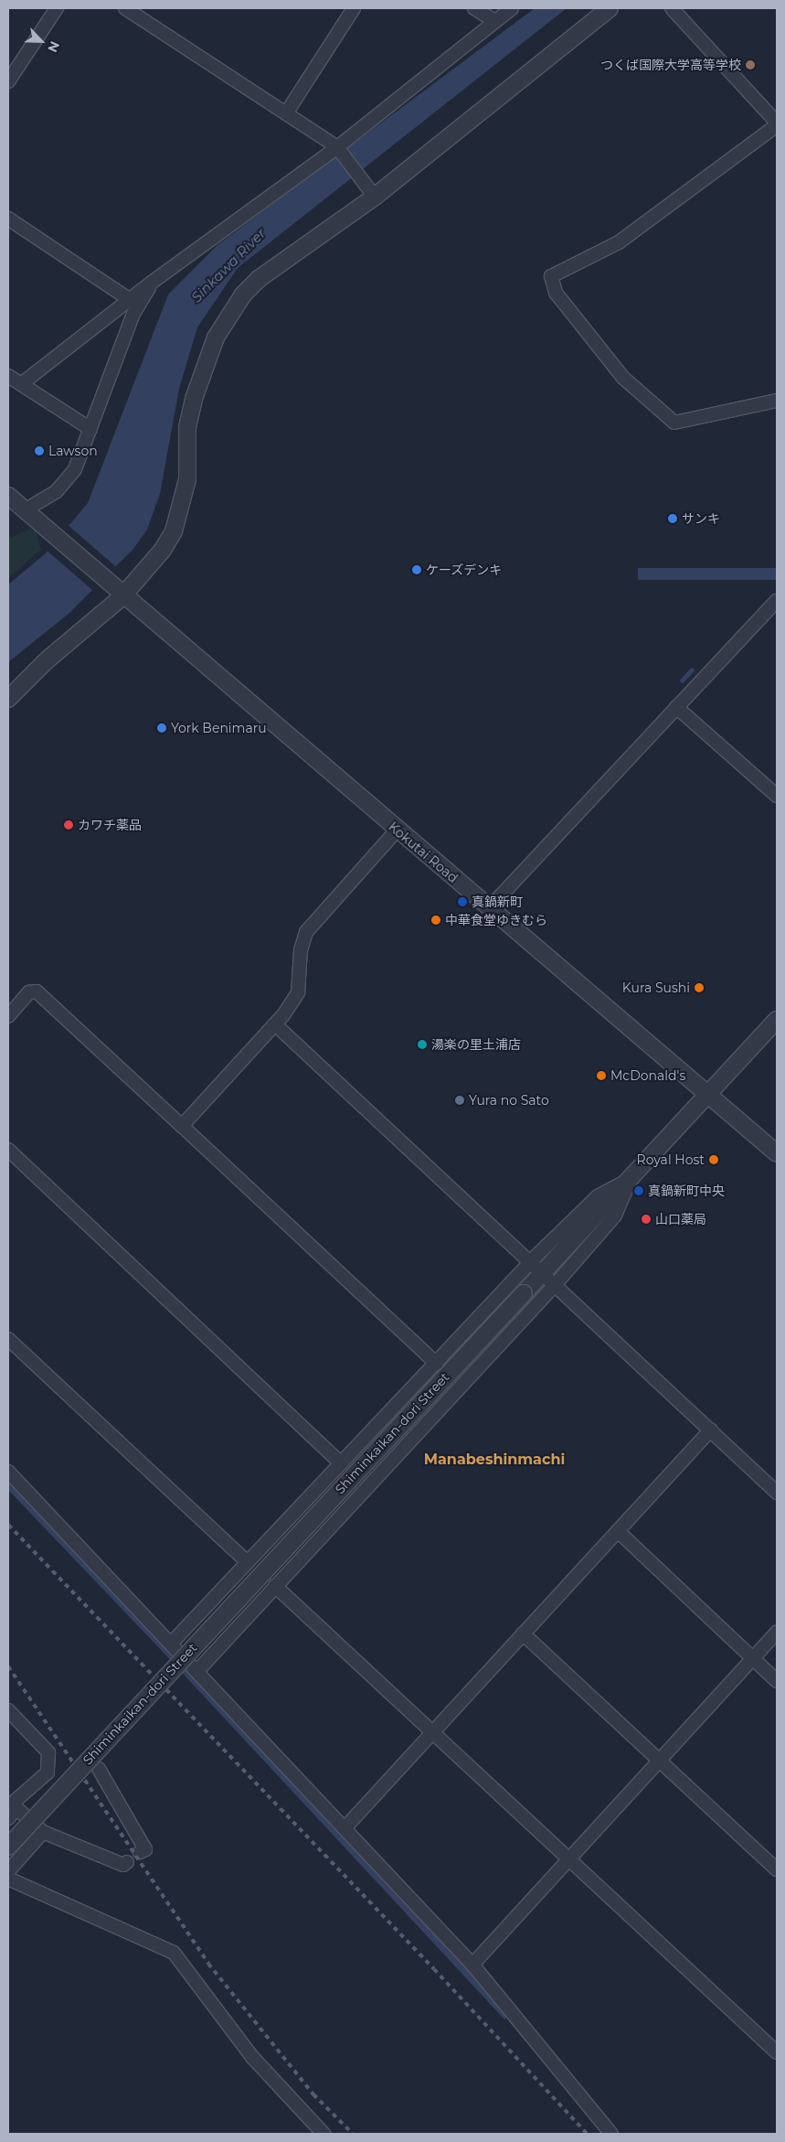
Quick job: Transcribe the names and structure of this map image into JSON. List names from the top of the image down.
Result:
{
  "streets": {
    "street": ["Kokutai Road", "Shiminkaikan-dori Street"]
  },
  "crossings": [
    ["Kokutai Road", "Shiminkaikan-dori Street"]
  ],
  "districts": ["Manabeshinmachi"],
  "water": ["Sinkawa River"],
  "places": [
    "つくば国際大学高等学校",
    "Lawson",
    "サンキ",
    "ケーズデンキ",
    "York Benimaru",
    "カワチ薬品",
    "真鍋新町",
    "中華食堂ゆきむら",
    "Kura Sushi",
    "湯楽の里土浦店",
    "McDonald's",
    "Yura no Sato",
    "Royal Host",
    "真鍋新町中央",
    "山口薬局"
  ],
  "north": "bottom right"
}
